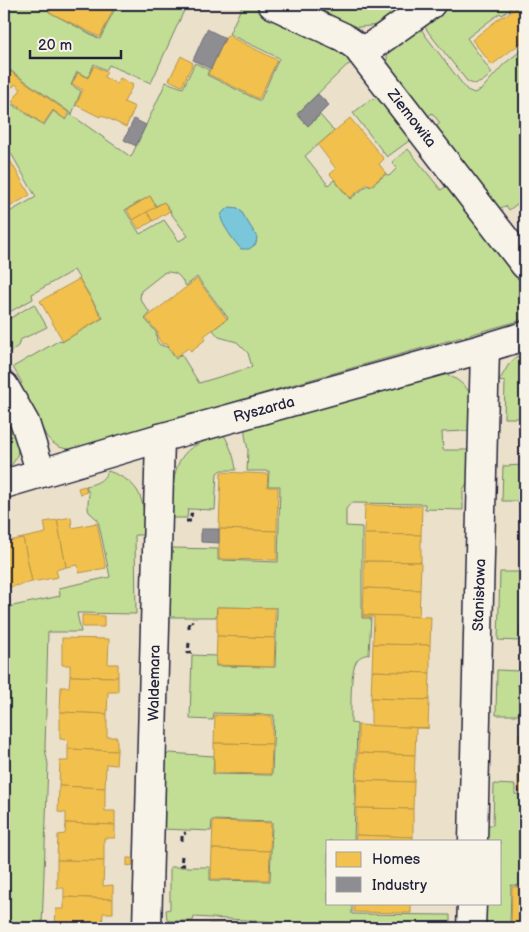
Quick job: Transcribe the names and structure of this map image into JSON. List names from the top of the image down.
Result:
{
  "streets": {
    "street": [
      "Ziemowita",
      "Ryszarda",
      "Stanisława",
      "Waldemara"
    ]
  },
  "crossings": [
    ["Ryszarda", "Stanisława"],
    ["Ryszarda", "Waldemara"]
  ],
  "legend": ["Homes", "Industry"],
  "scale_bar": "20 m"
}
